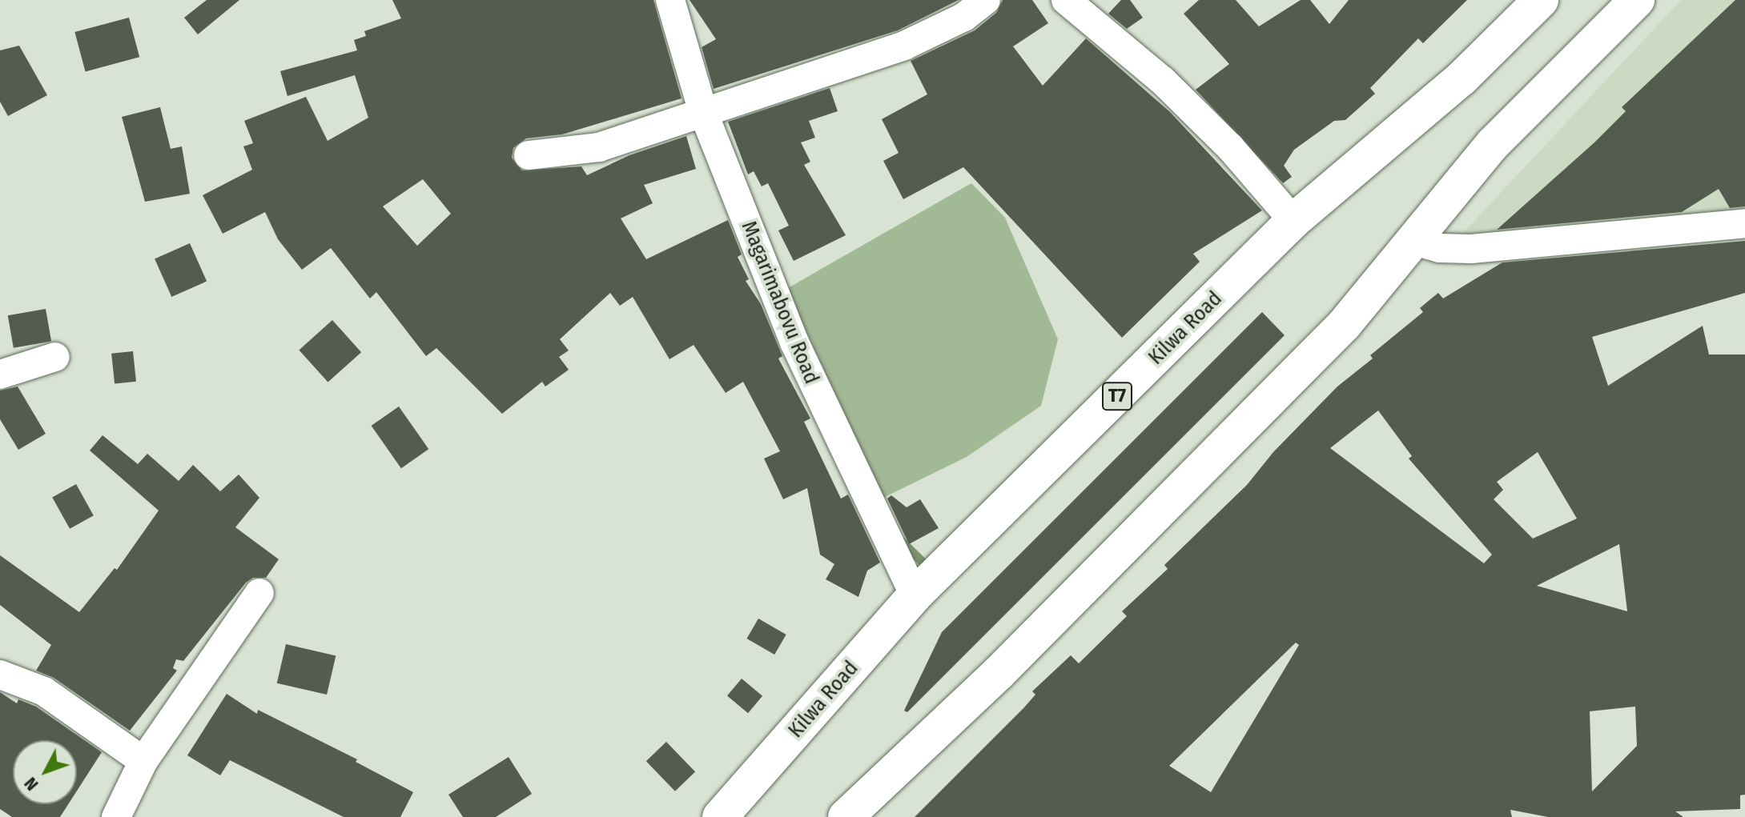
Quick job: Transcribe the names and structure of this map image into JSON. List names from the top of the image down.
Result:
{
  "streets": {
    "highway": ["Kilwa Road", "T7"],
    "street": ["Magarimabovu Road"]
  },
  "crossings": [
    ["Magarimabovu Road", "Kilwa Road"]
  ],
  "north": "bottom left"
}
